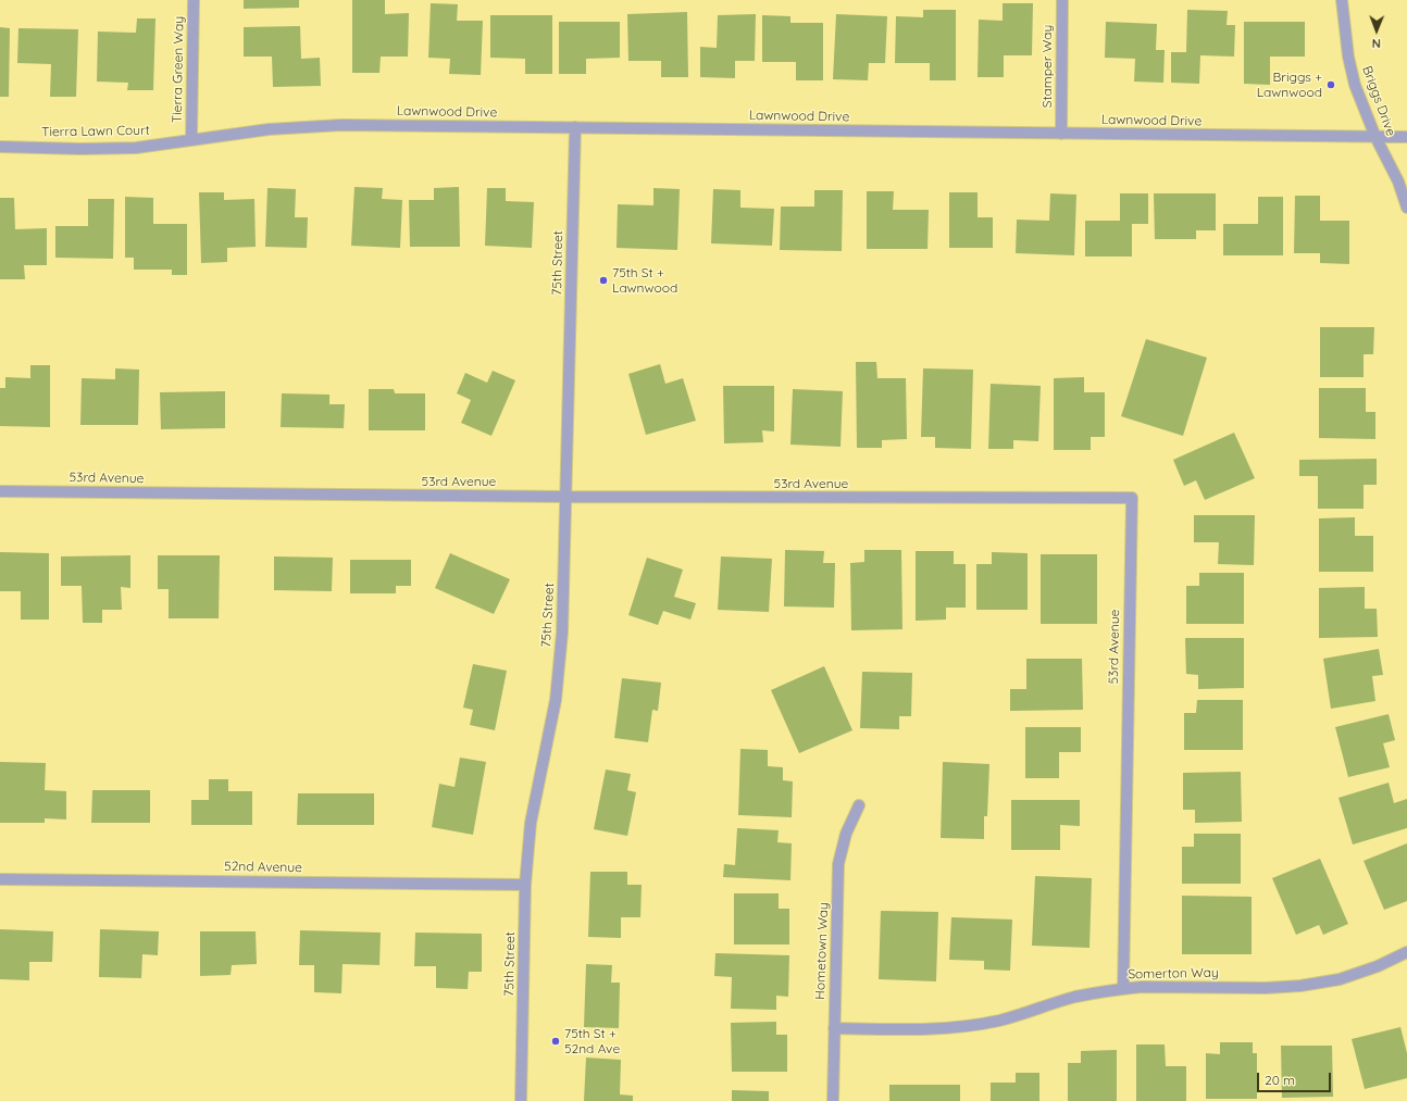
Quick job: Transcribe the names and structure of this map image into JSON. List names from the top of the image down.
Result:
{
  "streets": {
    "street": [
      "Stamper Way",
      "Tierra Green Way",
      "Briggs Drive",
      "Lawnwood Drive",
      "Tierra Lawn Court",
      "75th Street",
      "53rd Avenue",
      "52nd Avenue",
      "Hometown Way",
      "Somerton Way"
    ]
  },
  "crossings": [
    ["Stamper Way", "Lawnwood Drive"],
    ["Tierra Green Way", "Lawnwood Drive"],
    ["Tierra Green Way", "Tierra Lawn Court"],
    ["Briggs Drive", "Lawnwood Drive"],
    ["Lawnwood Drive", "Tierra Lawn Court"],
    ["Lawnwood Drive", "75th Street"],
    ["75th Street", "53rd Avenue"],
    ["75th Street", "52nd Avenue"],
    ["53rd Avenue", "Somerton Way"],
    ["Hometown Way", "Somerton Way"]
  ],
  "places": ["Briggs + Lawnwood", "75th St + Lawnwood", "75th St + 52nd Ave"],
  "scale_bar": "20 m",
  "north": "bottom"
}
